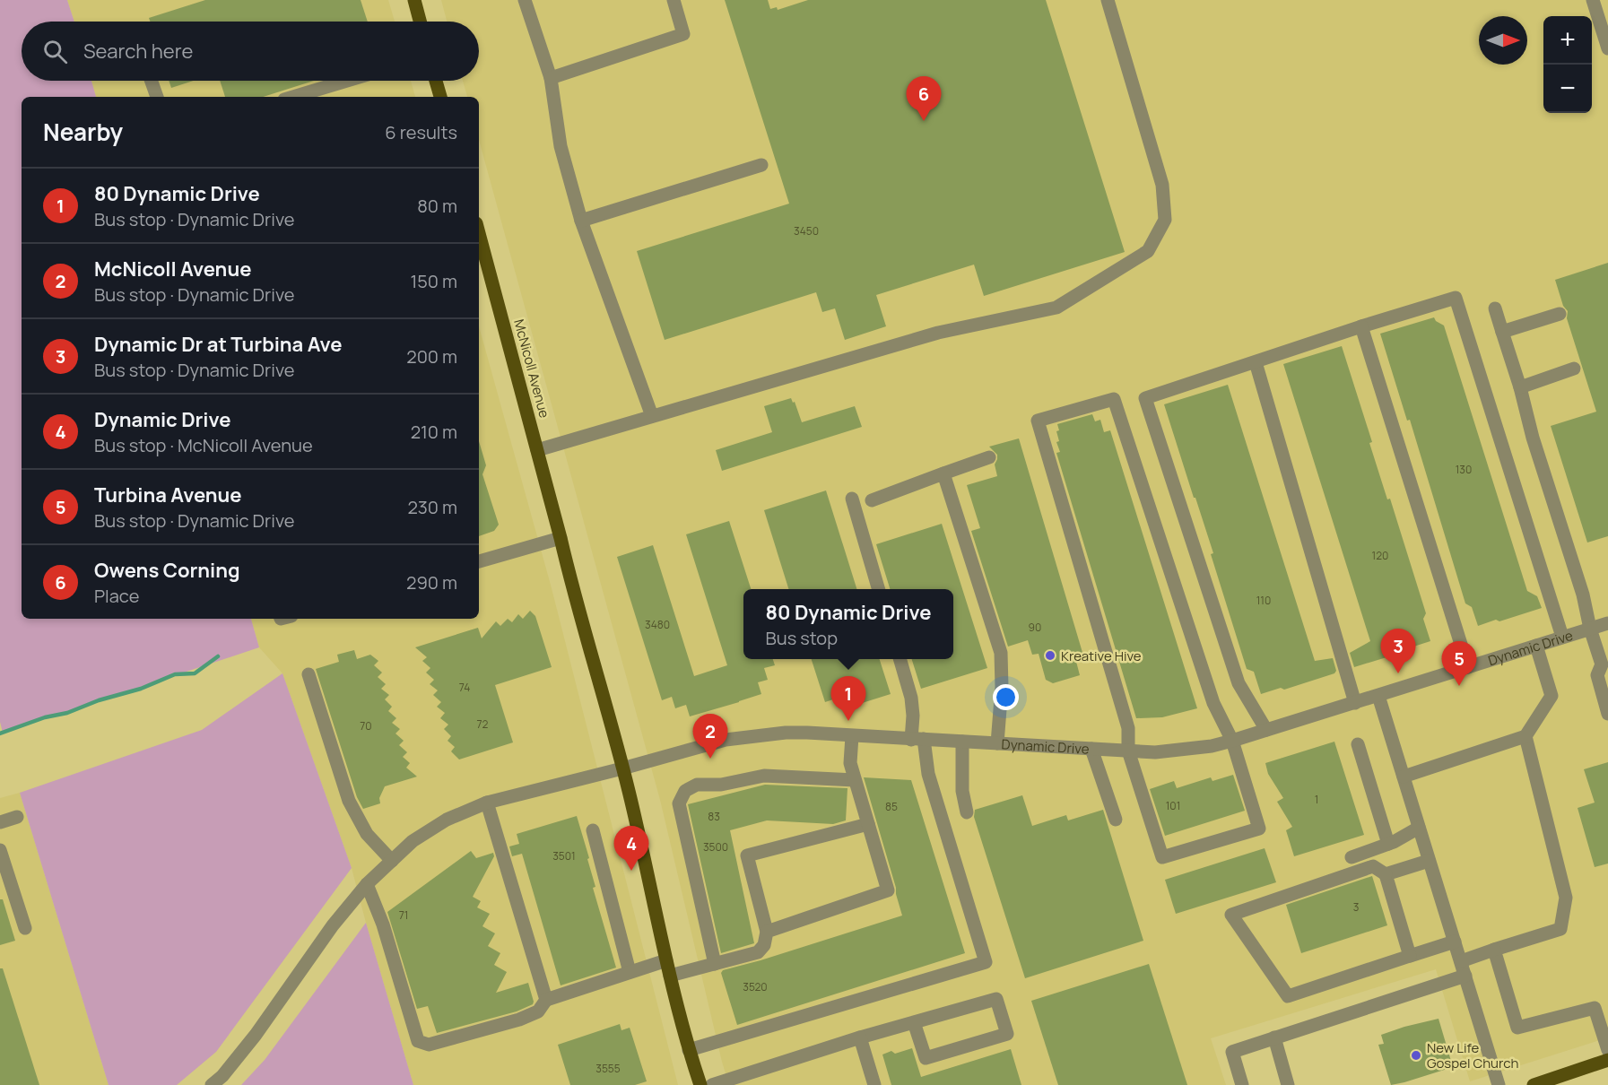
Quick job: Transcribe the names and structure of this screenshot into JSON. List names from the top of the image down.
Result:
{
  "streets": {
    "main road": ["McNicoll Avenue"],
    "street": ["Dynamic Drive"]
  },
  "crossings": [
    ["McNicoll Avenue", "Dynamic Drive"]
  ],
  "places": ["Kreative Hive", "New Life Gospel Church"],
  "house_numbers": [
    "3450",
    "130",
    "120",
    "110",
    "3480",
    "90",
    "74",
    "72",
    "70",
    "1",
    "101",
    "85",
    "83",
    "3500",
    "3501",
    "3",
    "71",
    "3520",
    "3555"
  ],
  "north": "right",
  "page": {
    "map_buttons": ["+", "−"],
    "search": "Search here",
    "pins": [
      "6",
      "3",
      "5",
      "1",
      "2",
      "4"
    ],
    "heading": ["Nearby", "6 results"],
    "list": [
      {
        "mark": "1",
        "name": "80 Dynamic Drive",
        "note": "Bus stop · Dynamic Drive",
        "value": "80 m"
      },
      {
        "mark": "2",
        "name": "McNicoll Avenue",
        "note": "Bus stop · Dynamic Drive",
        "value": "150 m"
      },
      {
        "mark": "3",
        "name": "Dynamic Dr at Turbina Ave",
        "note": "Bus stop · Dynamic Drive",
        "value": "200 m"
      },
      {
        "mark": "4",
        "name": "Dynamic Drive",
        "note": "Bus stop · McNicoll Avenue",
        "value": "210 m"
      },
      {
        "mark": "5",
        "name": "Turbina Avenue",
        "note": "Bus stop · Dynamic Drive",
        "value": "230 m"
      },
      {
        "mark": "6",
        "name": "Owens Corning",
        "note": "Place",
        "value": "290 m"
      }
    ],
    "popup": ["80 Dynamic Drive", "Bus stop"]
  }
}
